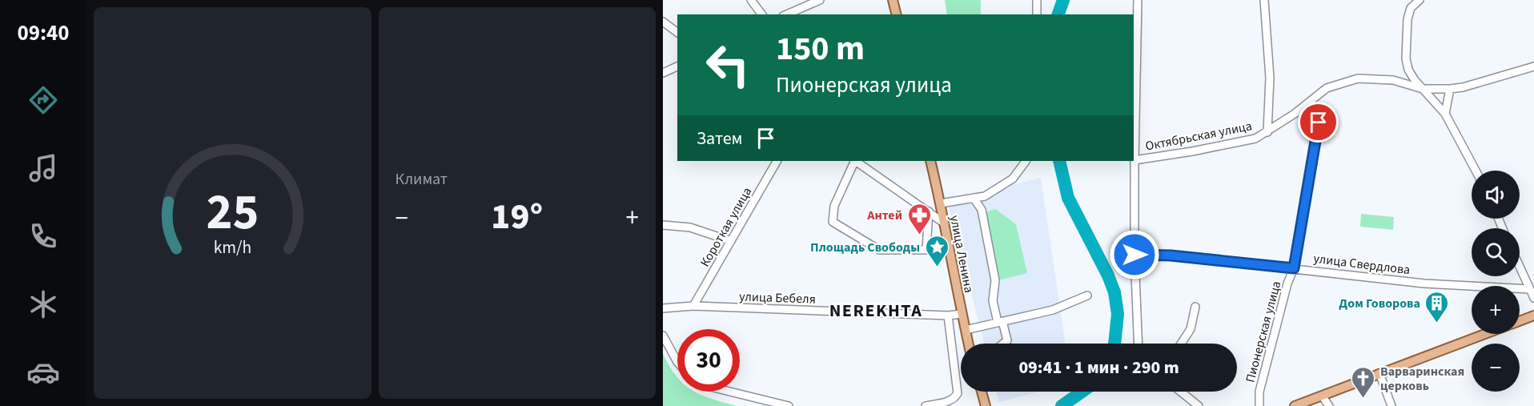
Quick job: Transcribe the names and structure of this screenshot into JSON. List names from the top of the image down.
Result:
{
  "streets": {
    "main road": ["улица Ленина"],
    "street": [
      "Октябрьская улица",
      "Короткая улица",
      "улица Свердлова",
      "улица Бебеля",
      "Пионерская улица"
    ]
  },
  "crossings": [
    ["Короткая улица", "улица Бебеля"],
    ["улица Ленина", "улица Бебеля"],
    ["улица Свердлова", "Пионерская улица"]
  ],
  "districts": ["NEREKHTA"],
  "places": {
    "pharmacy": ["Антей"],
    "place": ["Площадь Свободы"],
    "building": ["Дом Говорова"],
    "church": ["Варваринская церковь"]
  },
  "page": {
    "tabs": "09:40",
    "tile": "Климат",
    "turn": ["150 m", "Пионерская улица"],
    "then": "Затем",
    "map_buttons": ["+", "−"],
    "heat": ["−", "19°", "+"],
    "limit": "30",
    "trip": "09:41 · 1 мин · 290 m",
    "gauge": ["25", "km/h"]
  }
}
